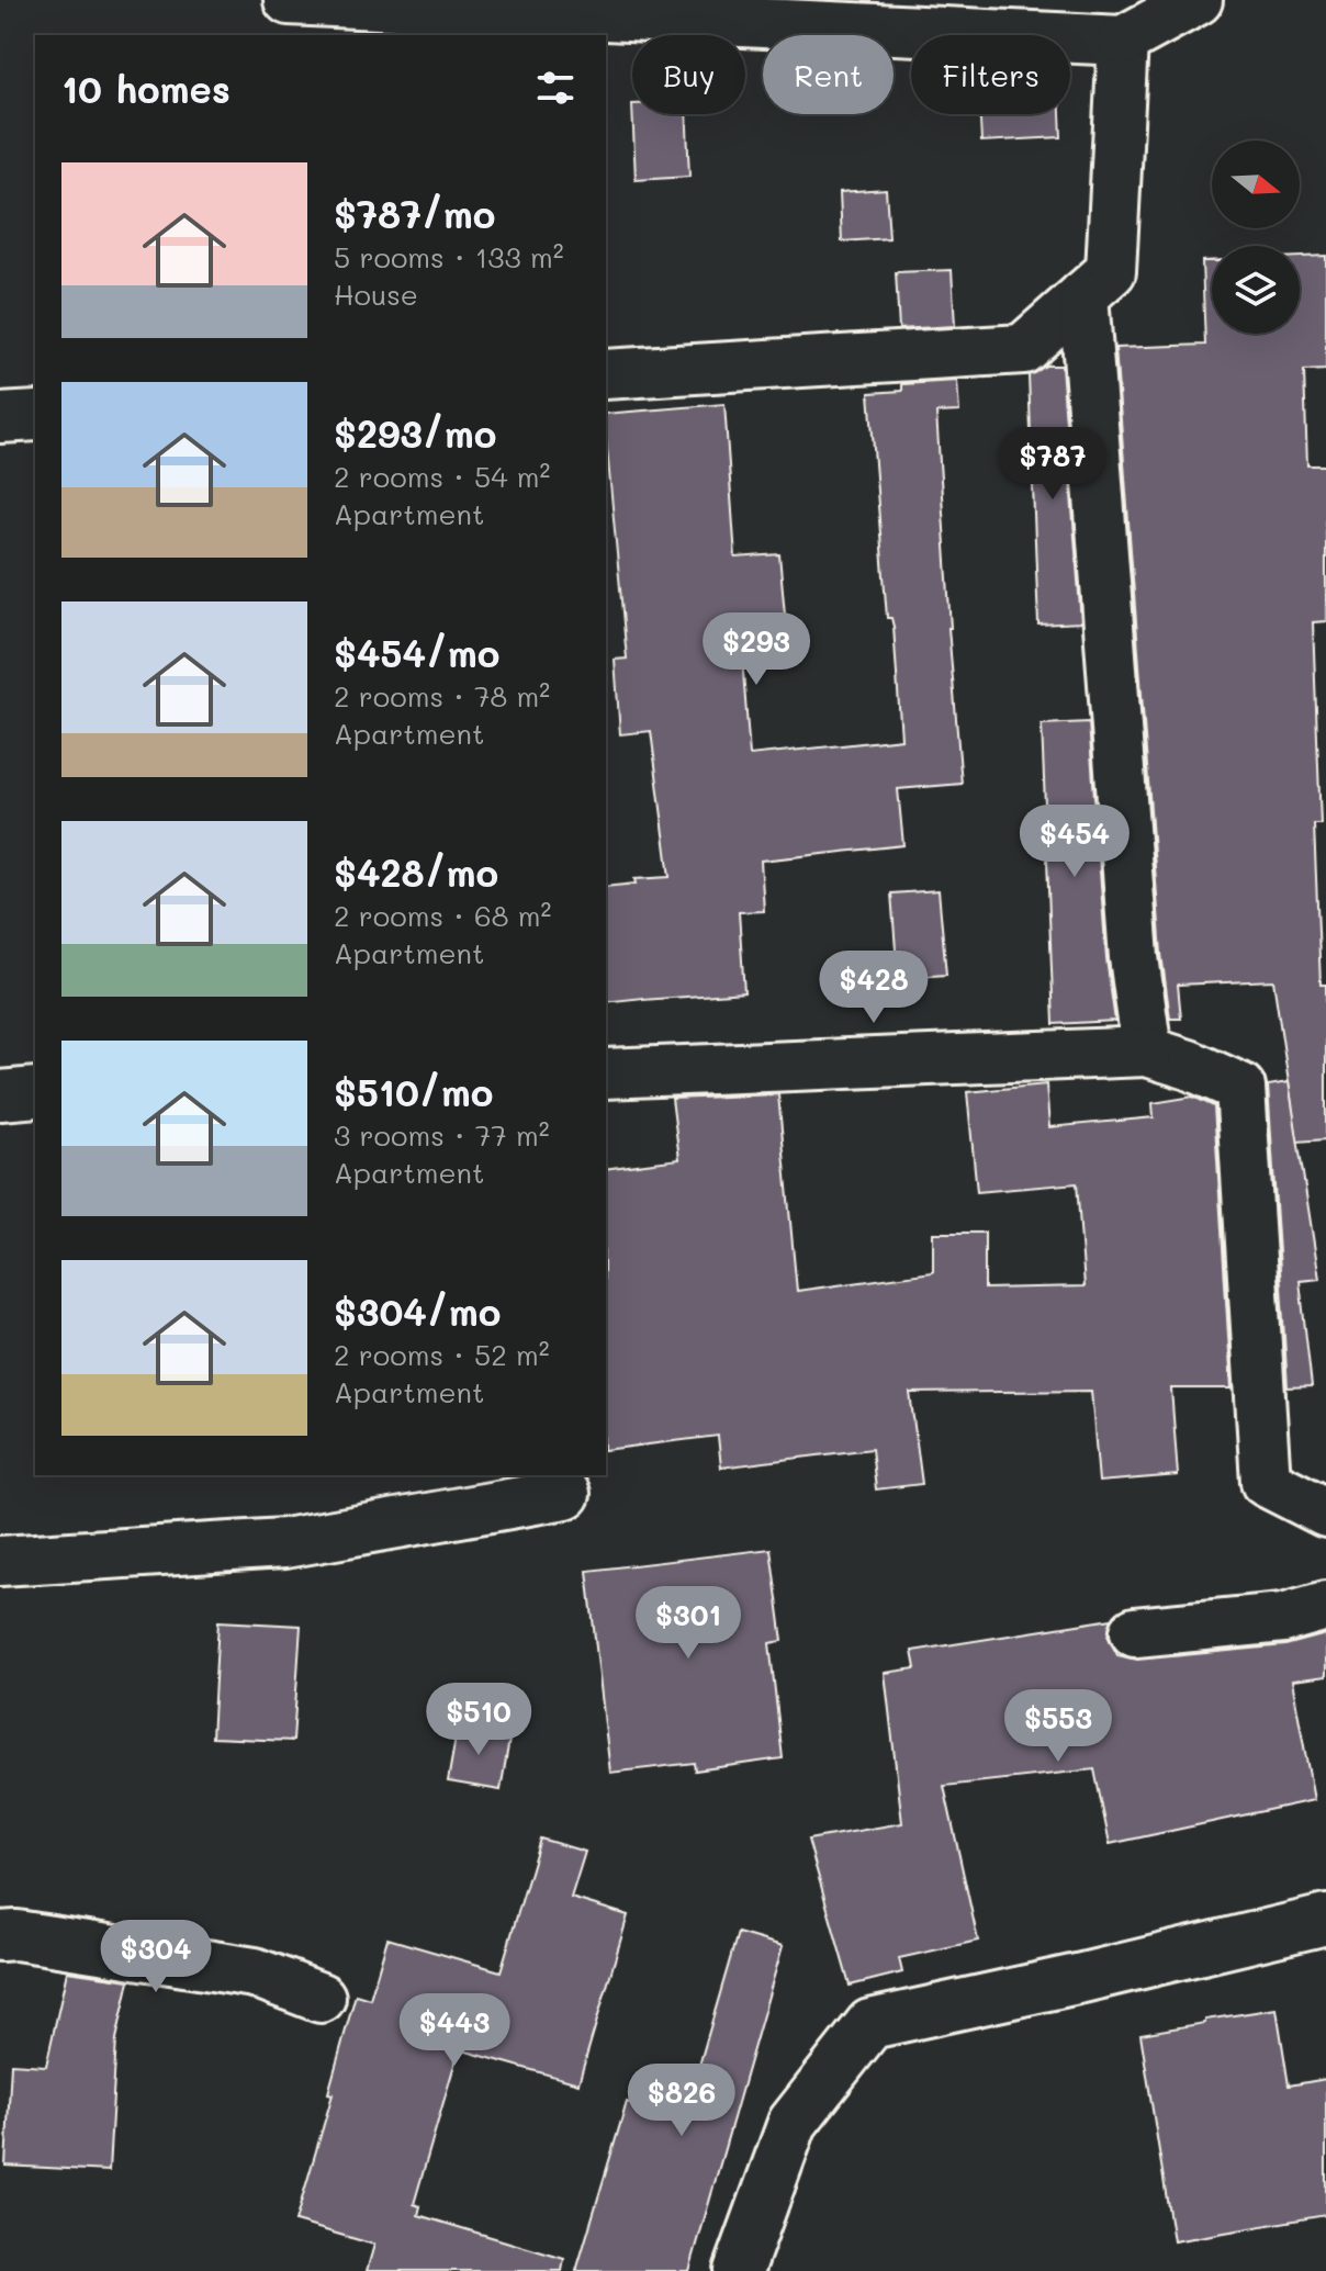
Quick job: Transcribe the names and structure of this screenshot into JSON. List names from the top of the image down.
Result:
{
  "north": "right",
  "page": {
    "chip": ["Buy", "Rent", "Filters"],
    "heading": "10 homes",
    "list": [
      {
        "name": "$787/mo",
        "note": "5 rooms · 133 m² · House"
      },
      {
        "name": "$293/mo",
        "note": "2 rooms · 54 m² · Apartment"
      },
      {
        "name": "$454/mo",
        "note": "2 rooms · 78 m² · Apartment"
      },
      {
        "name": "$428/mo",
        "note": "2 rooms · 68 m² · Apartment"
      },
      {
        "name": "$510/mo",
        "note": "3 rooms · 77 m² · Apartment"
      },
      {
        "name": "$304/mo",
        "note": "2 rooms · 52 m² · Apartment"
      }
    ],
    "price": [
      "$787",
      "$293",
      "$454",
      "$428",
      "$301",
      "$510",
      "$553",
      "$304",
      "$443",
      "$826"
    ]
  }
}
